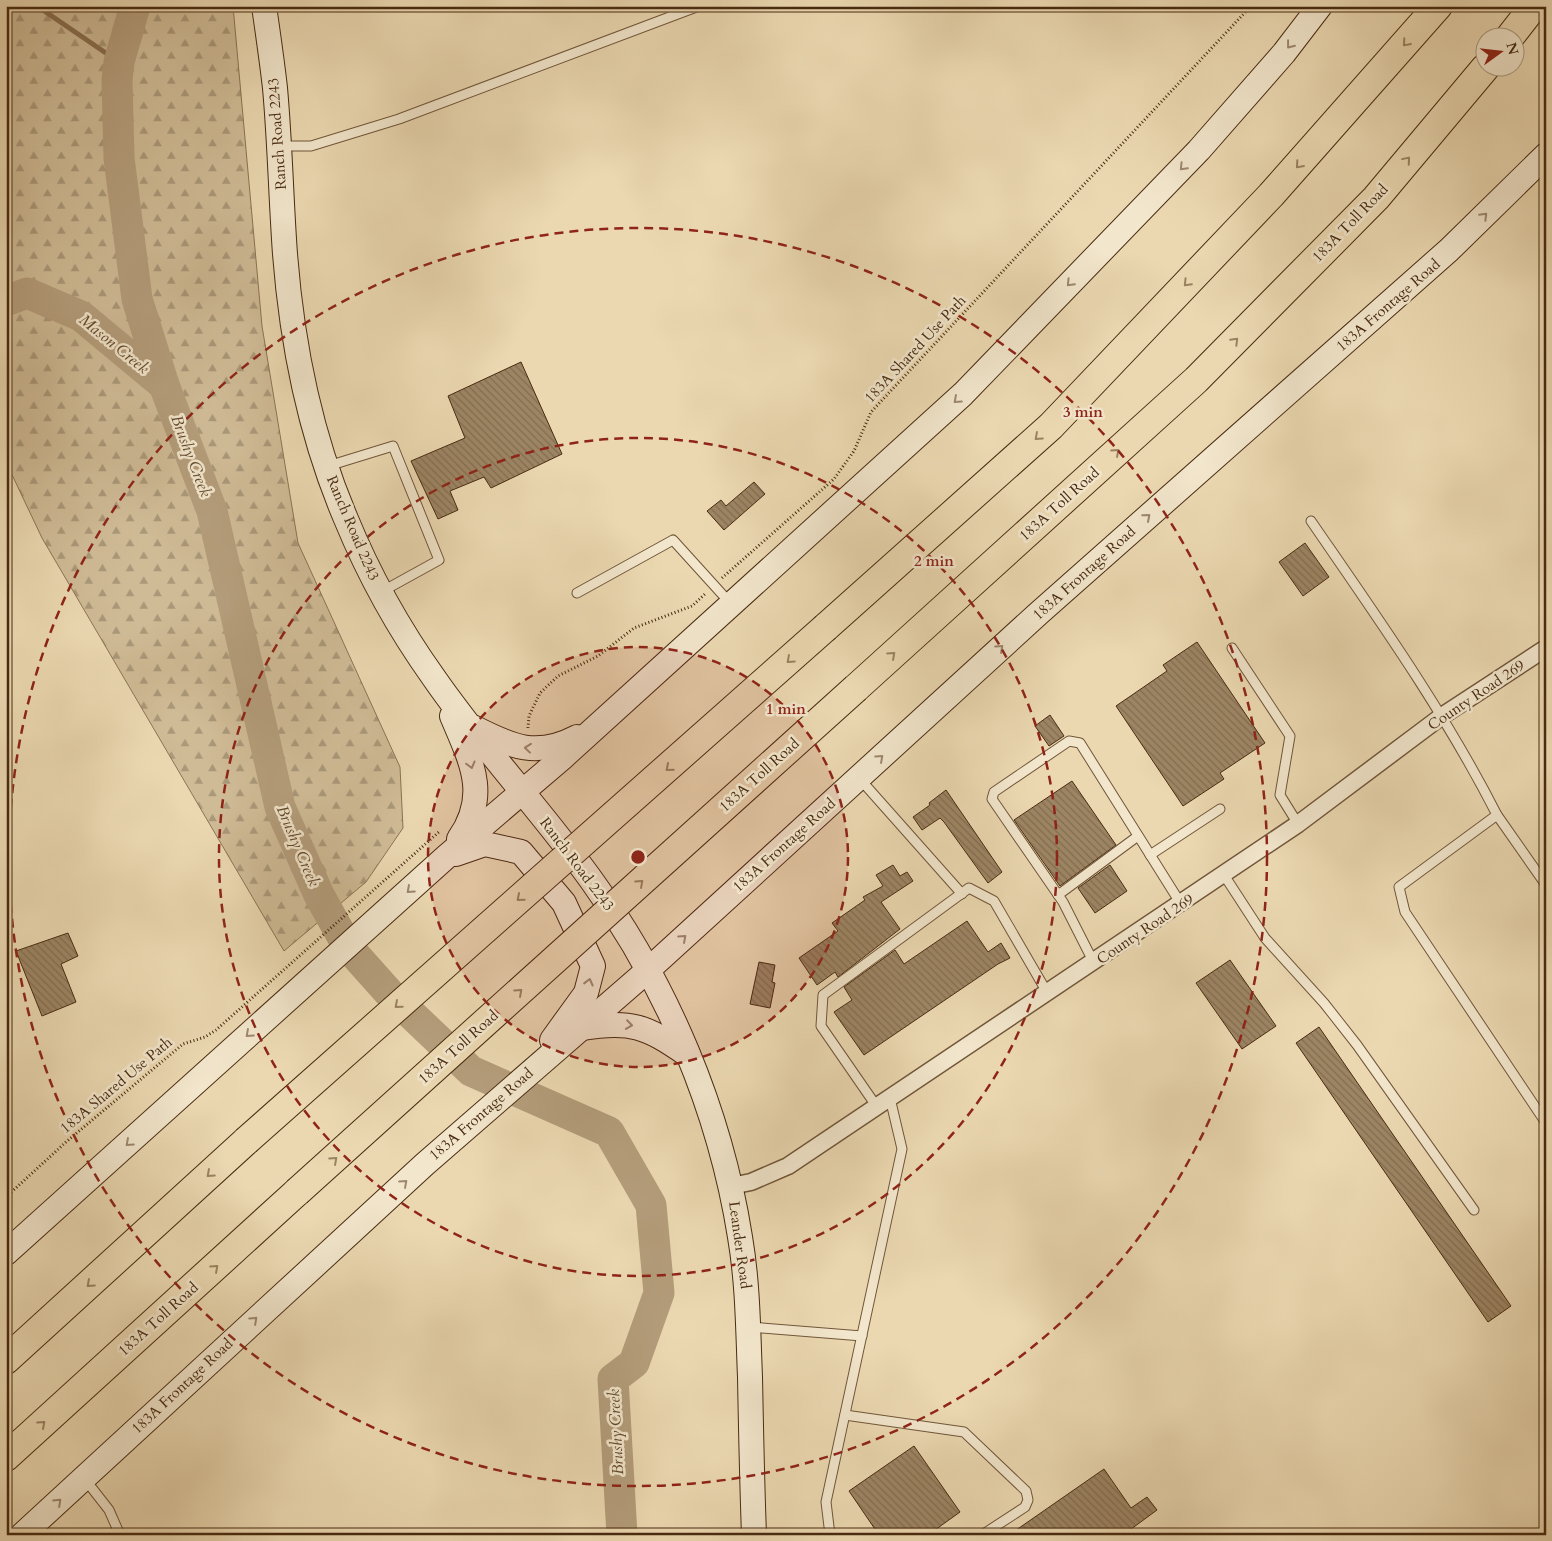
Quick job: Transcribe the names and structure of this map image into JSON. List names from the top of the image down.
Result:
{
  "streets": {
    "highway": ["183A Toll Road"],
    "main road": ["Ranch Road 2243", "183A Frontage Road", "Leander Road"],
    "street": ["County Road 269"],
    "path": ["183A Shared Use Path"]
  },
  "crossings": [
    ["Ranch Road 2243", "183A Frontage Road"],
    ["Ranch Road 2243", "Leander Road"],
    ["183A Frontage Road", "Leander Road"],
    ["County Road 269", "Leander Road"]
  ],
  "water": ["Mason Creek", "Brushy Creek"],
  "north": "right",
  "rings": ["3 min", "2 min", "1 min"]
}
